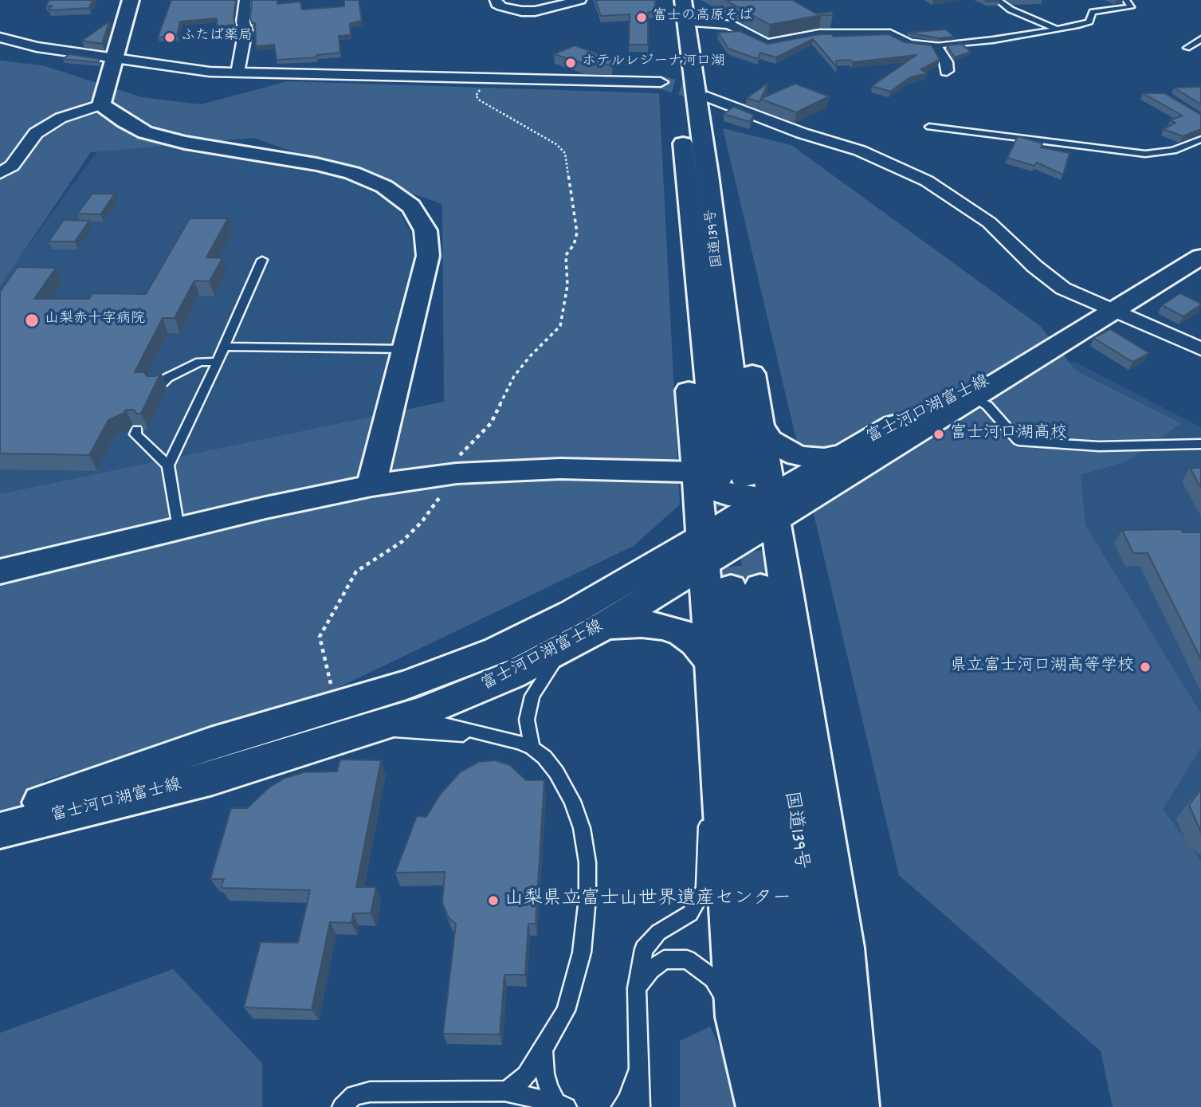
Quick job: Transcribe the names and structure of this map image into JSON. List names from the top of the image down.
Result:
{
  "streets": {
    "main road": ["国道139号", "富士河口湖富士線"]
  },
  "crossings": [
    ["国道139号", "富士河口湖富士線"]
  ],
  "places": [
    "富士の高原そば",
    "ふたば薬局",
    "ホテルレジーナ河口湖",
    "山梨赤十字病院",
    "富士河口湖高校",
    "県立富士河口湖高等学校",
    "山梨県立富士山世界遺産センター"
  ]
}
